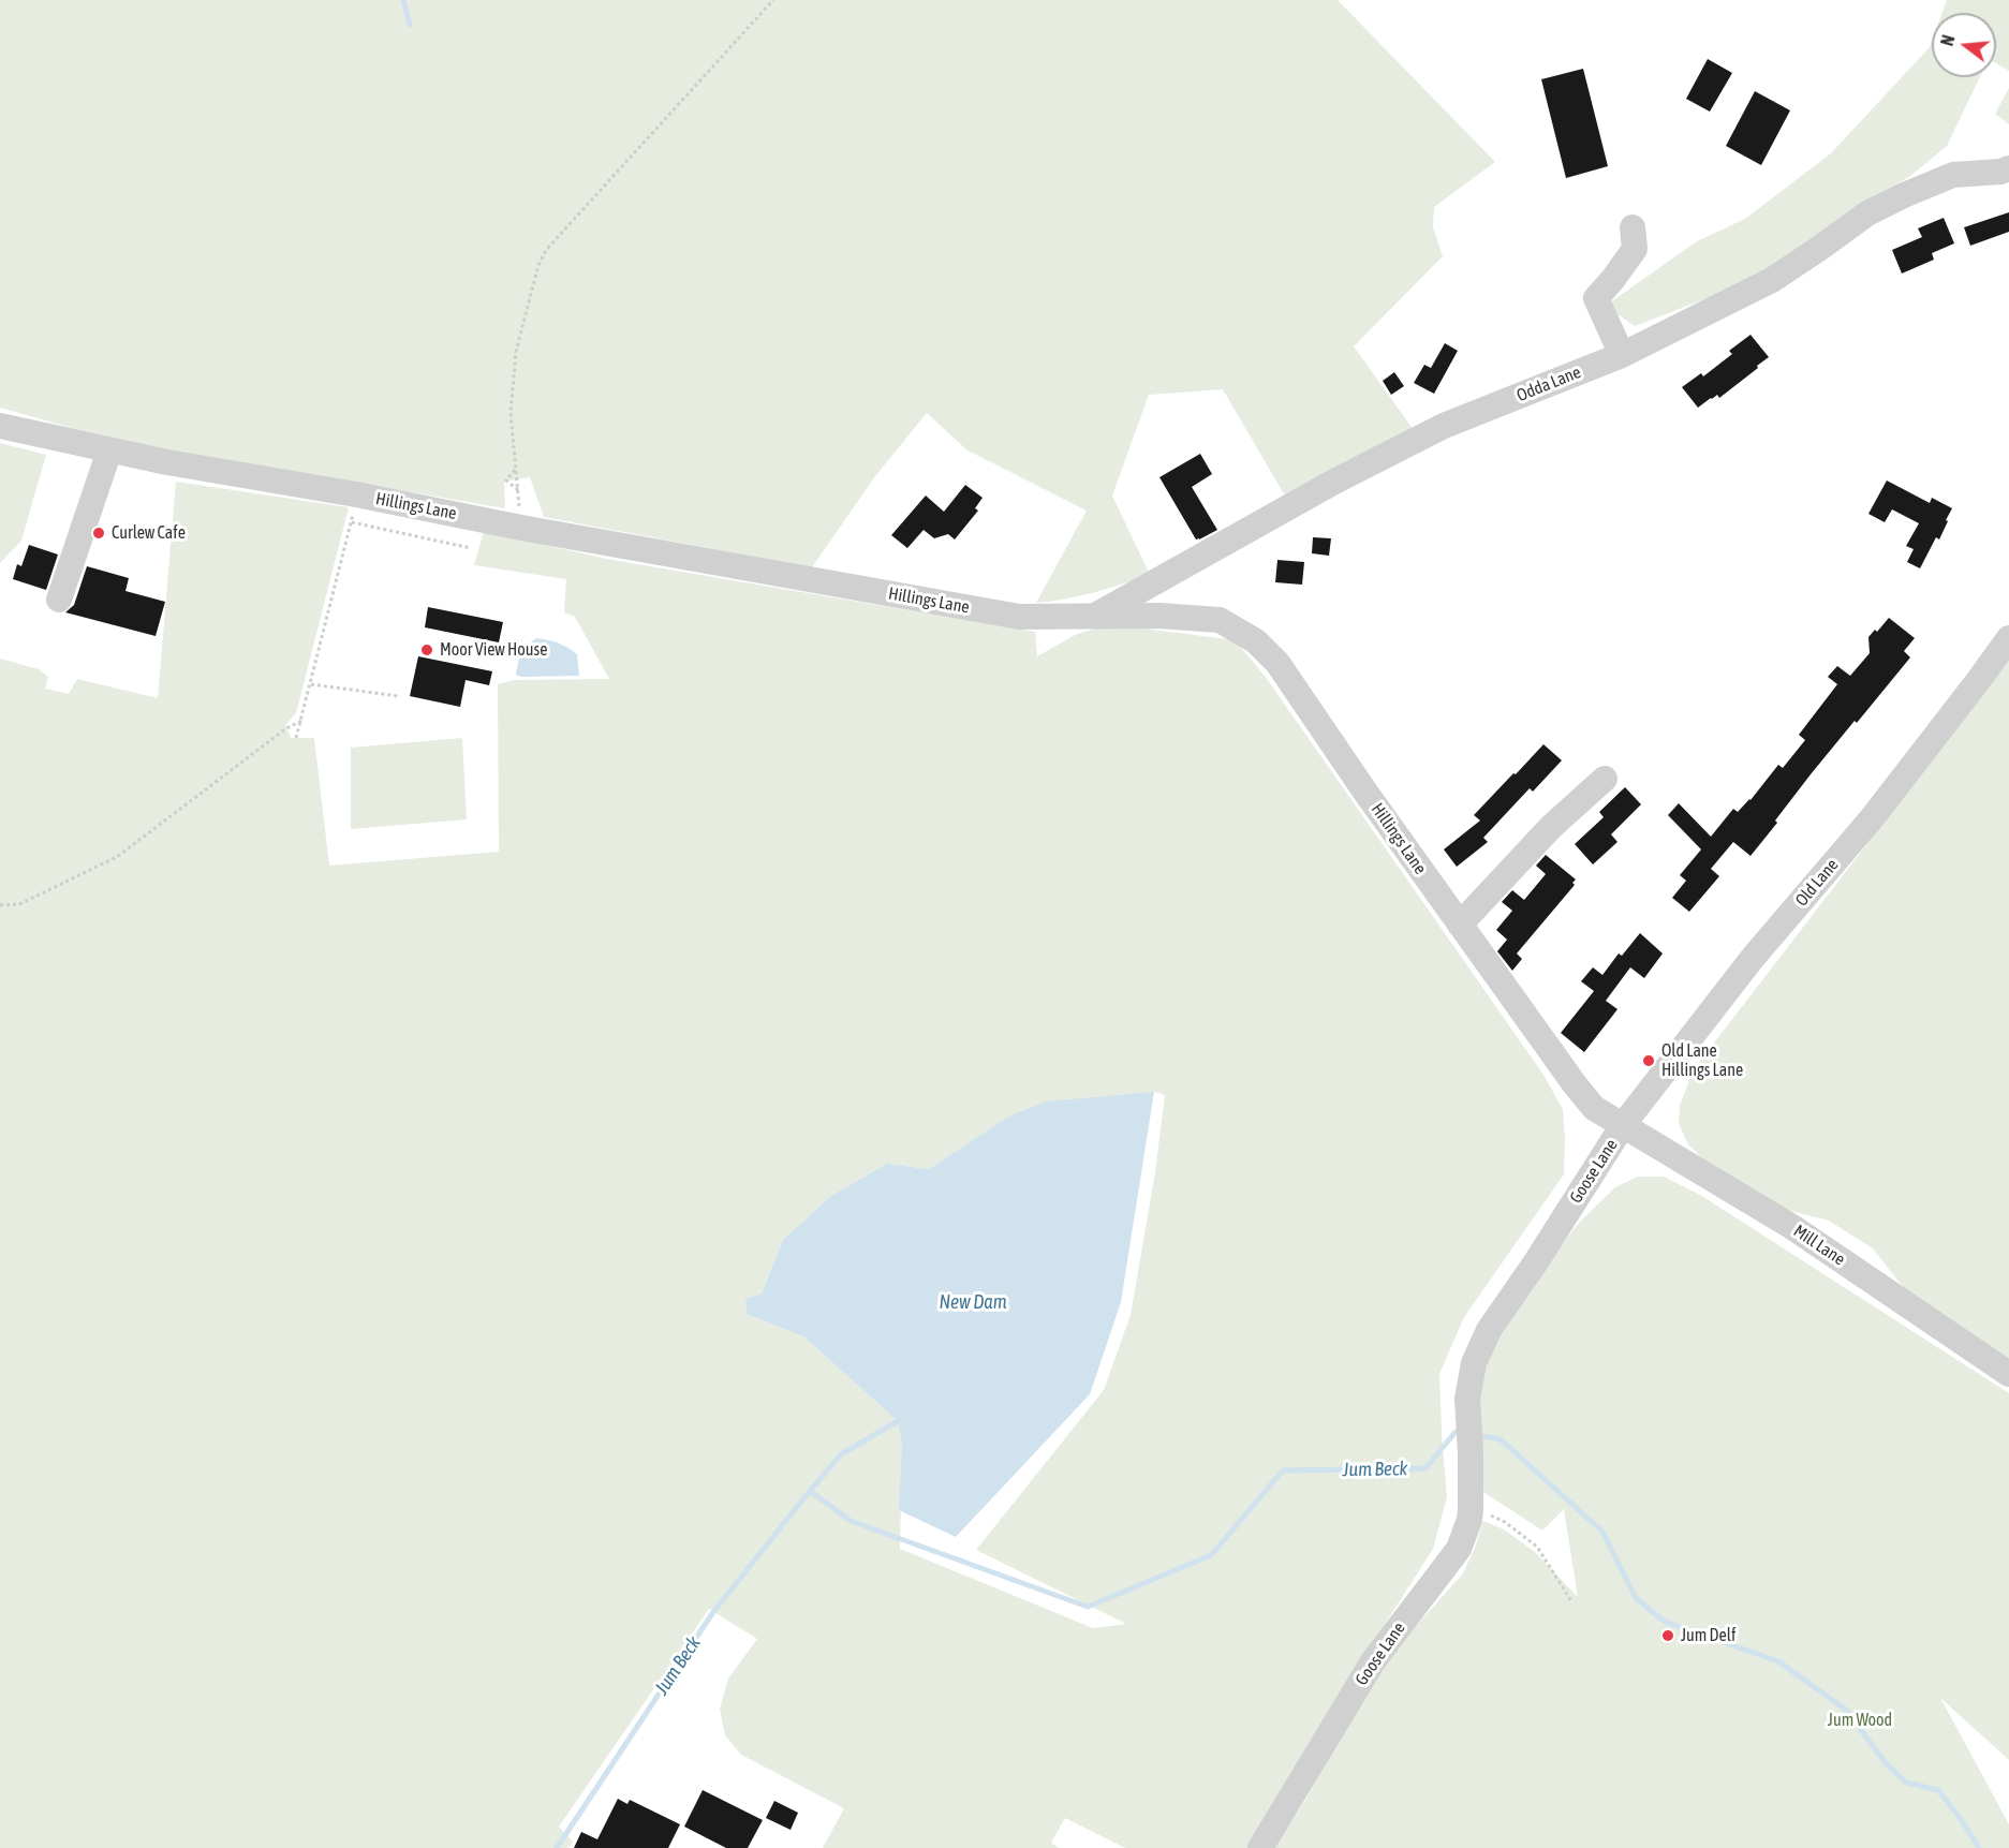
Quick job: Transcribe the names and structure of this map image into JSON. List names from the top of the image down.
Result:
{
  "streets": {
    "street": [
      "Odda Lane",
      "Hillings Lane",
      "Old Lane",
      "Goose Lane",
      "Mill Lane"
    ]
  },
  "crossings": [
    ["Odda Lane", "Hillings Lane"],
    ["Hillings Lane", "Old Lane"],
    ["Hillings Lane", "Goose Lane"],
    ["Hillings Lane", "Mill Lane"],
    ["Old Lane", "Goose Lane"],
    ["Old Lane", "Mill Lane"],
    ["Goose Lane", "Mill Lane"]
  ],
  "water": ["New Dam", "Jum Beck"],
  "parks": ["Jum Wood"],
  "places": [
    "Curlew Cafe",
    "Moor View House",
    "Old Lane Hillings Lane",
    "Jum Delf"
  ],
  "north": "left"
}
